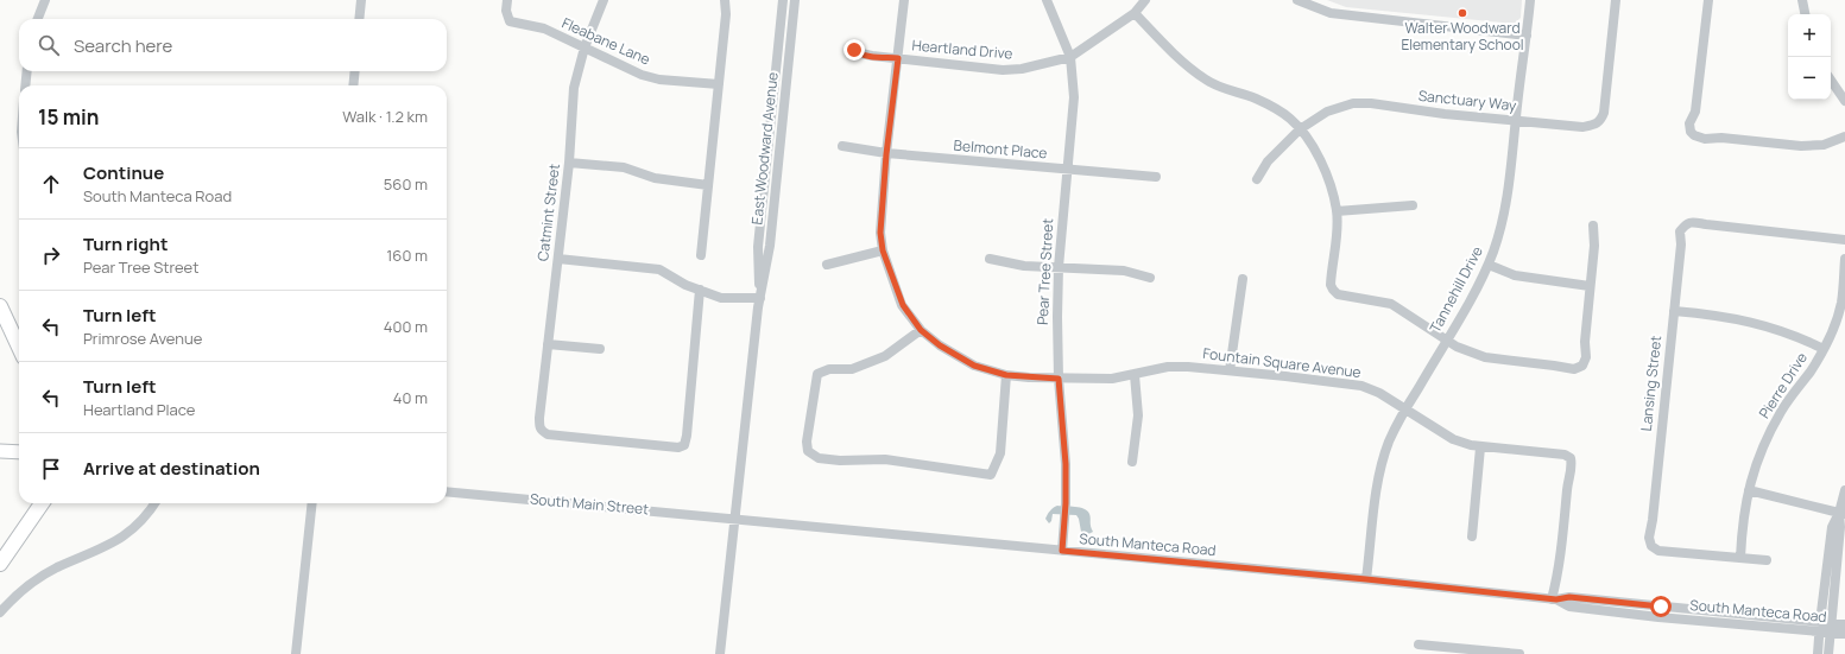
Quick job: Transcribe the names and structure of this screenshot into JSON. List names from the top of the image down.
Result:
{
  "streets": {
    "street": [
      "Fleabane Lane",
      "Heartland Drive",
      "Sanctuary Way",
      "East Woodward Avenue",
      "Belmont Place",
      "Catmint Street",
      "Pear Tree Street",
      "Tannehill Drive",
      "Fountain Square Avenue",
      "Lansing Street",
      "Pierre Drive",
      "South Main Street",
      "South Manteca Road"
    ]
  },
  "crossings": [
    ["Fleabane Lane", "Catmint Street"],
    ["Heartland Drive", "Pear Tree Street"],
    ["Heartland Drive", "Fountain Square Avenue"],
    ["Sanctuary Way", "Tannehill Drive"],
    ["East Woodward Avenue", "South Main Street"],
    ["East Woodward Avenue", "South Manteca Road"],
    ["Belmont Place", "Pear Tree Street"],
    ["Belmont Place", "Fountain Square Avenue"],
    ["Pear Tree Street", "Fountain Square Avenue"],
    ["Pear Tree Street", "South Manteca Road"],
    ["Tannehill Drive", "Fountain Square Avenue"],
    ["Tannehill Drive", "South Manteca Road"],
    ["Fountain Square Avenue", "South Manteca Road"],
    ["Lansing Street", "Pierre Drive"],
    ["South Main Street", "South Manteca Road"]
  ],
  "places": ["Walter Woodward Elementary School"],
  "page": {
    "map_buttons": ["+", "−"],
    "search": "Search here",
    "heading": ["15 min", "Walk · 1.2 km"],
    "list": [
      ["Continue", "South Manteca Road", "560 m"],
      ["Turn right", "Pear Tree Street", "160 m"],
      ["Turn left", "Primrose Avenue", "400 m"],
      ["Turn left", "Heartland Place", "40 m"],
      "Arrive at destination"
    ]
  }
}
